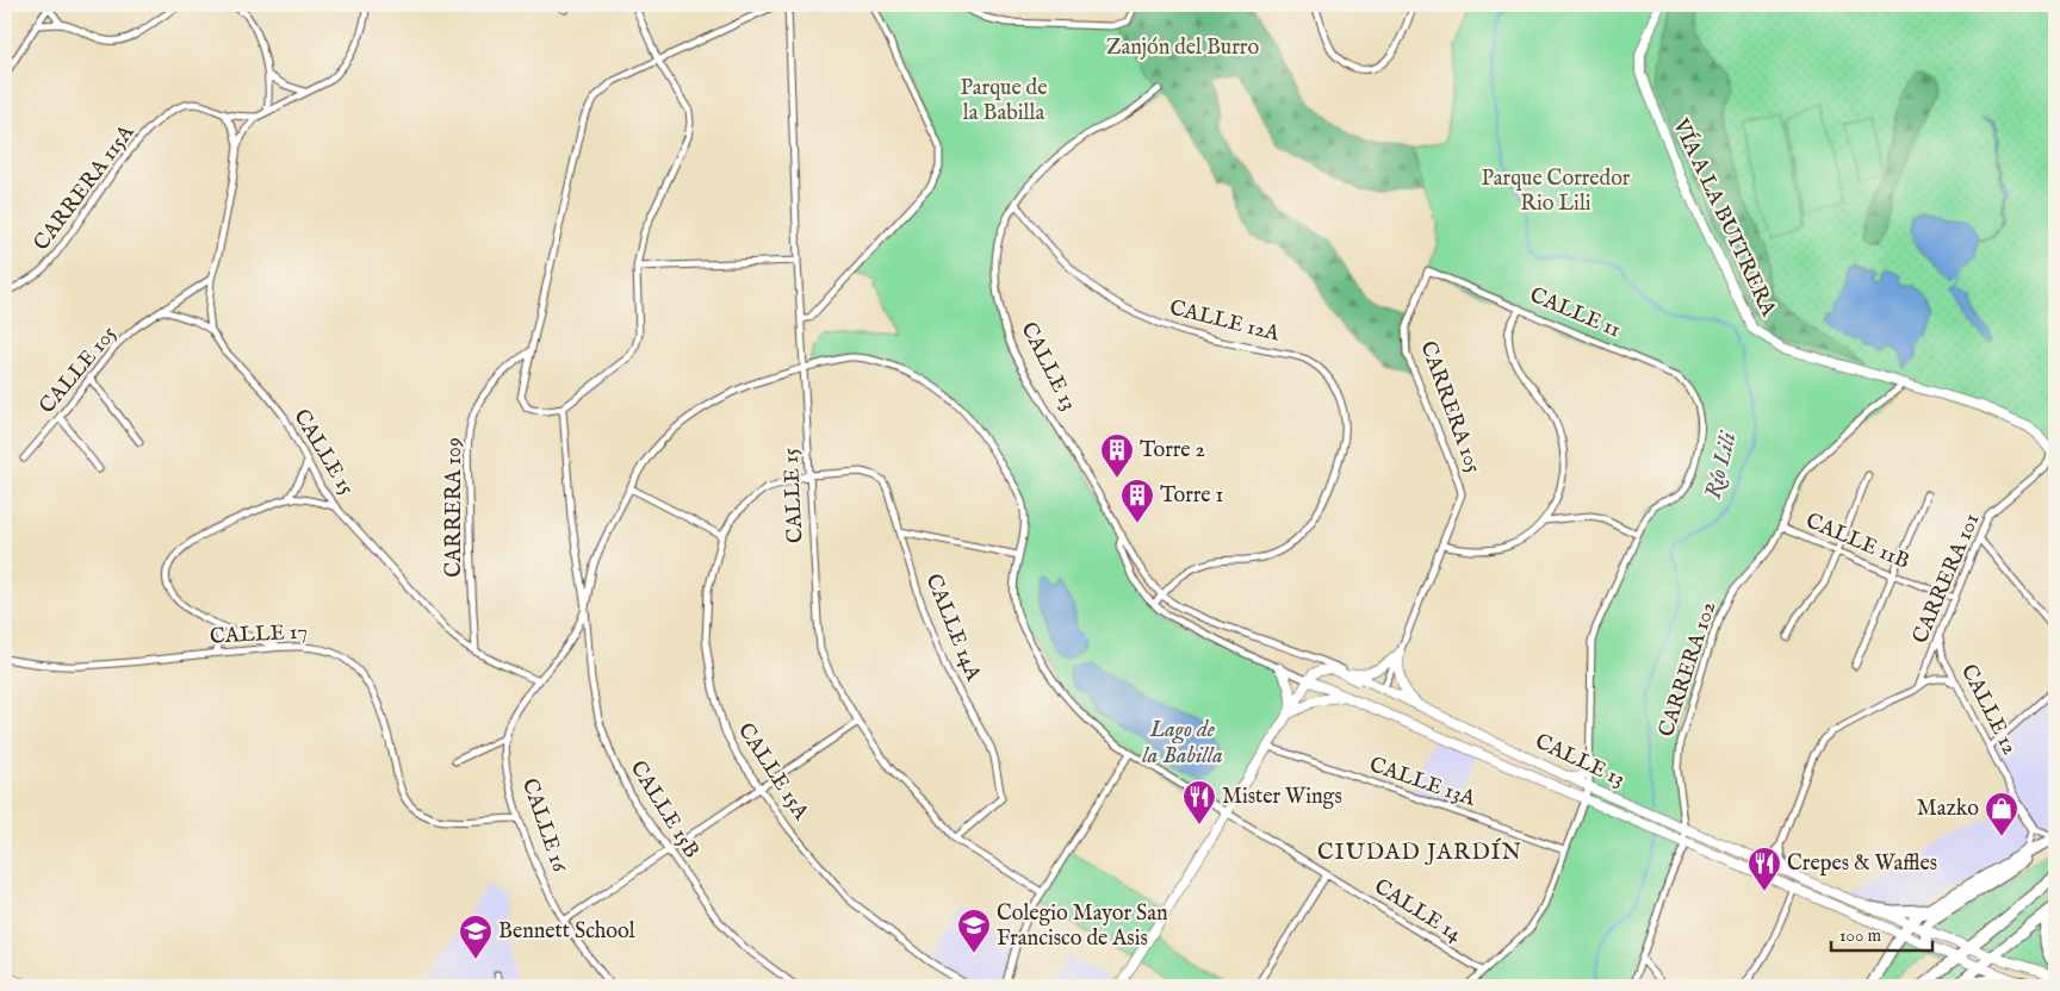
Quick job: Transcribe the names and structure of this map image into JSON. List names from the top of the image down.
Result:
{
  "streets": {
    "main road": ["VÍA A LA BUITRERA", "CALLE 13"],
    "street": [
      "CARRERA 115A",
      "CALLE 11",
      "CALLE 12A",
      "CALLE 105",
      "CARRERA 105",
      "CALLE 15",
      "CARRERA 109",
      "CALLE 11B",
      "CARRERA 101",
      "CALLE 14A",
      "CALLE 17",
      "CARRERA 102",
      "CALLE 12",
      "CALLE 15A",
      "CALLE 13A",
      "CALLE 15B",
      "CALLE 16",
      "CALLE 14"
    ]
  },
  "crossings": [
    ["VÍA A LA BUITRERA", "CARRERA 102"],
    ["CALLE 11", "CARRERA 105"],
    ["CALLE 12A", "CALLE 13"],
    ["CALLE 13", "CARRERA 105"],
    ["CALLE 13", "CARRERA 102"],
    ["CALLE 15", "CARRERA 109"],
    ["CALLE 15", "CALLE 14A"],
    ["CALLE 15", "CALLE 15A"],
    ["CALLE 15", "CALLE 16"],
    ["CALLE 15", "CALLE 14"],
    ["CALLE 11B", "CARRERA 101"],
    ["CALLE 11B", "CARRERA 102"],
    ["CARRERA 101", "CALLE 12"],
    ["CALLE 14A", "CALLE 15A"],
    ["CALLE 17", "CALLE 16"],
    ["CALLE 15B", "CALLE 16"]
  ],
  "districts": ["CIUDAD JARDÍN"],
  "water": ["Río Lili", "Lago de la Babilla"],
  "parks": ["Zanjón del Burro", "Parque de la Babilla", "Parque Corredor Rio Lili"],
  "places": {
    "building": ["Torre 2", "Torre 1"],
    "restaurant": ["Mister Wings", "Crepes & Waffles"],
    "shop": ["Mazko"],
    "school or university": ["Colegio Mayor San Francisco de Asis", "Bennett School"]
  },
  "scale_bar": "100 m"
}
